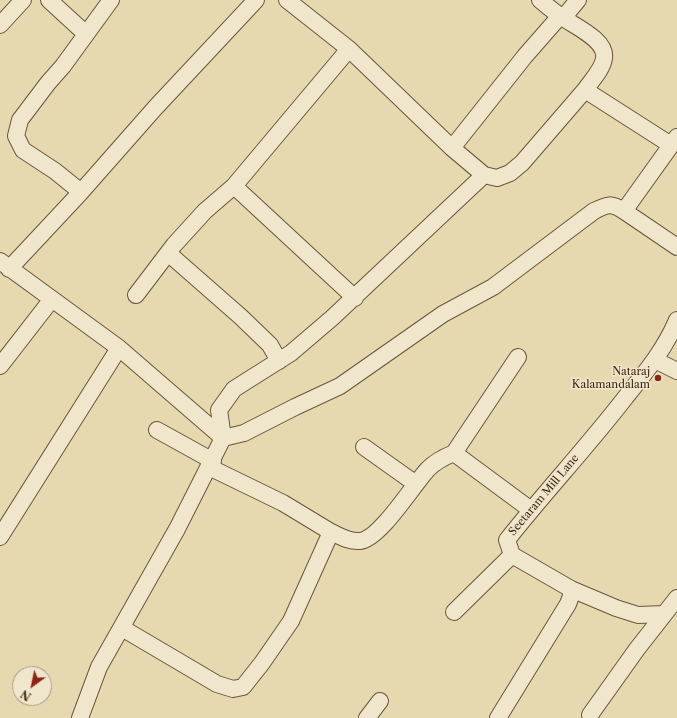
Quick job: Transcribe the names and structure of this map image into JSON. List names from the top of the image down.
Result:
{
  "streets": {
    "street": ["Seetaram Mill Lane"]
  },
  "places": ["Nataraj Kalamandalam"],
  "north": "bottom left"
}
